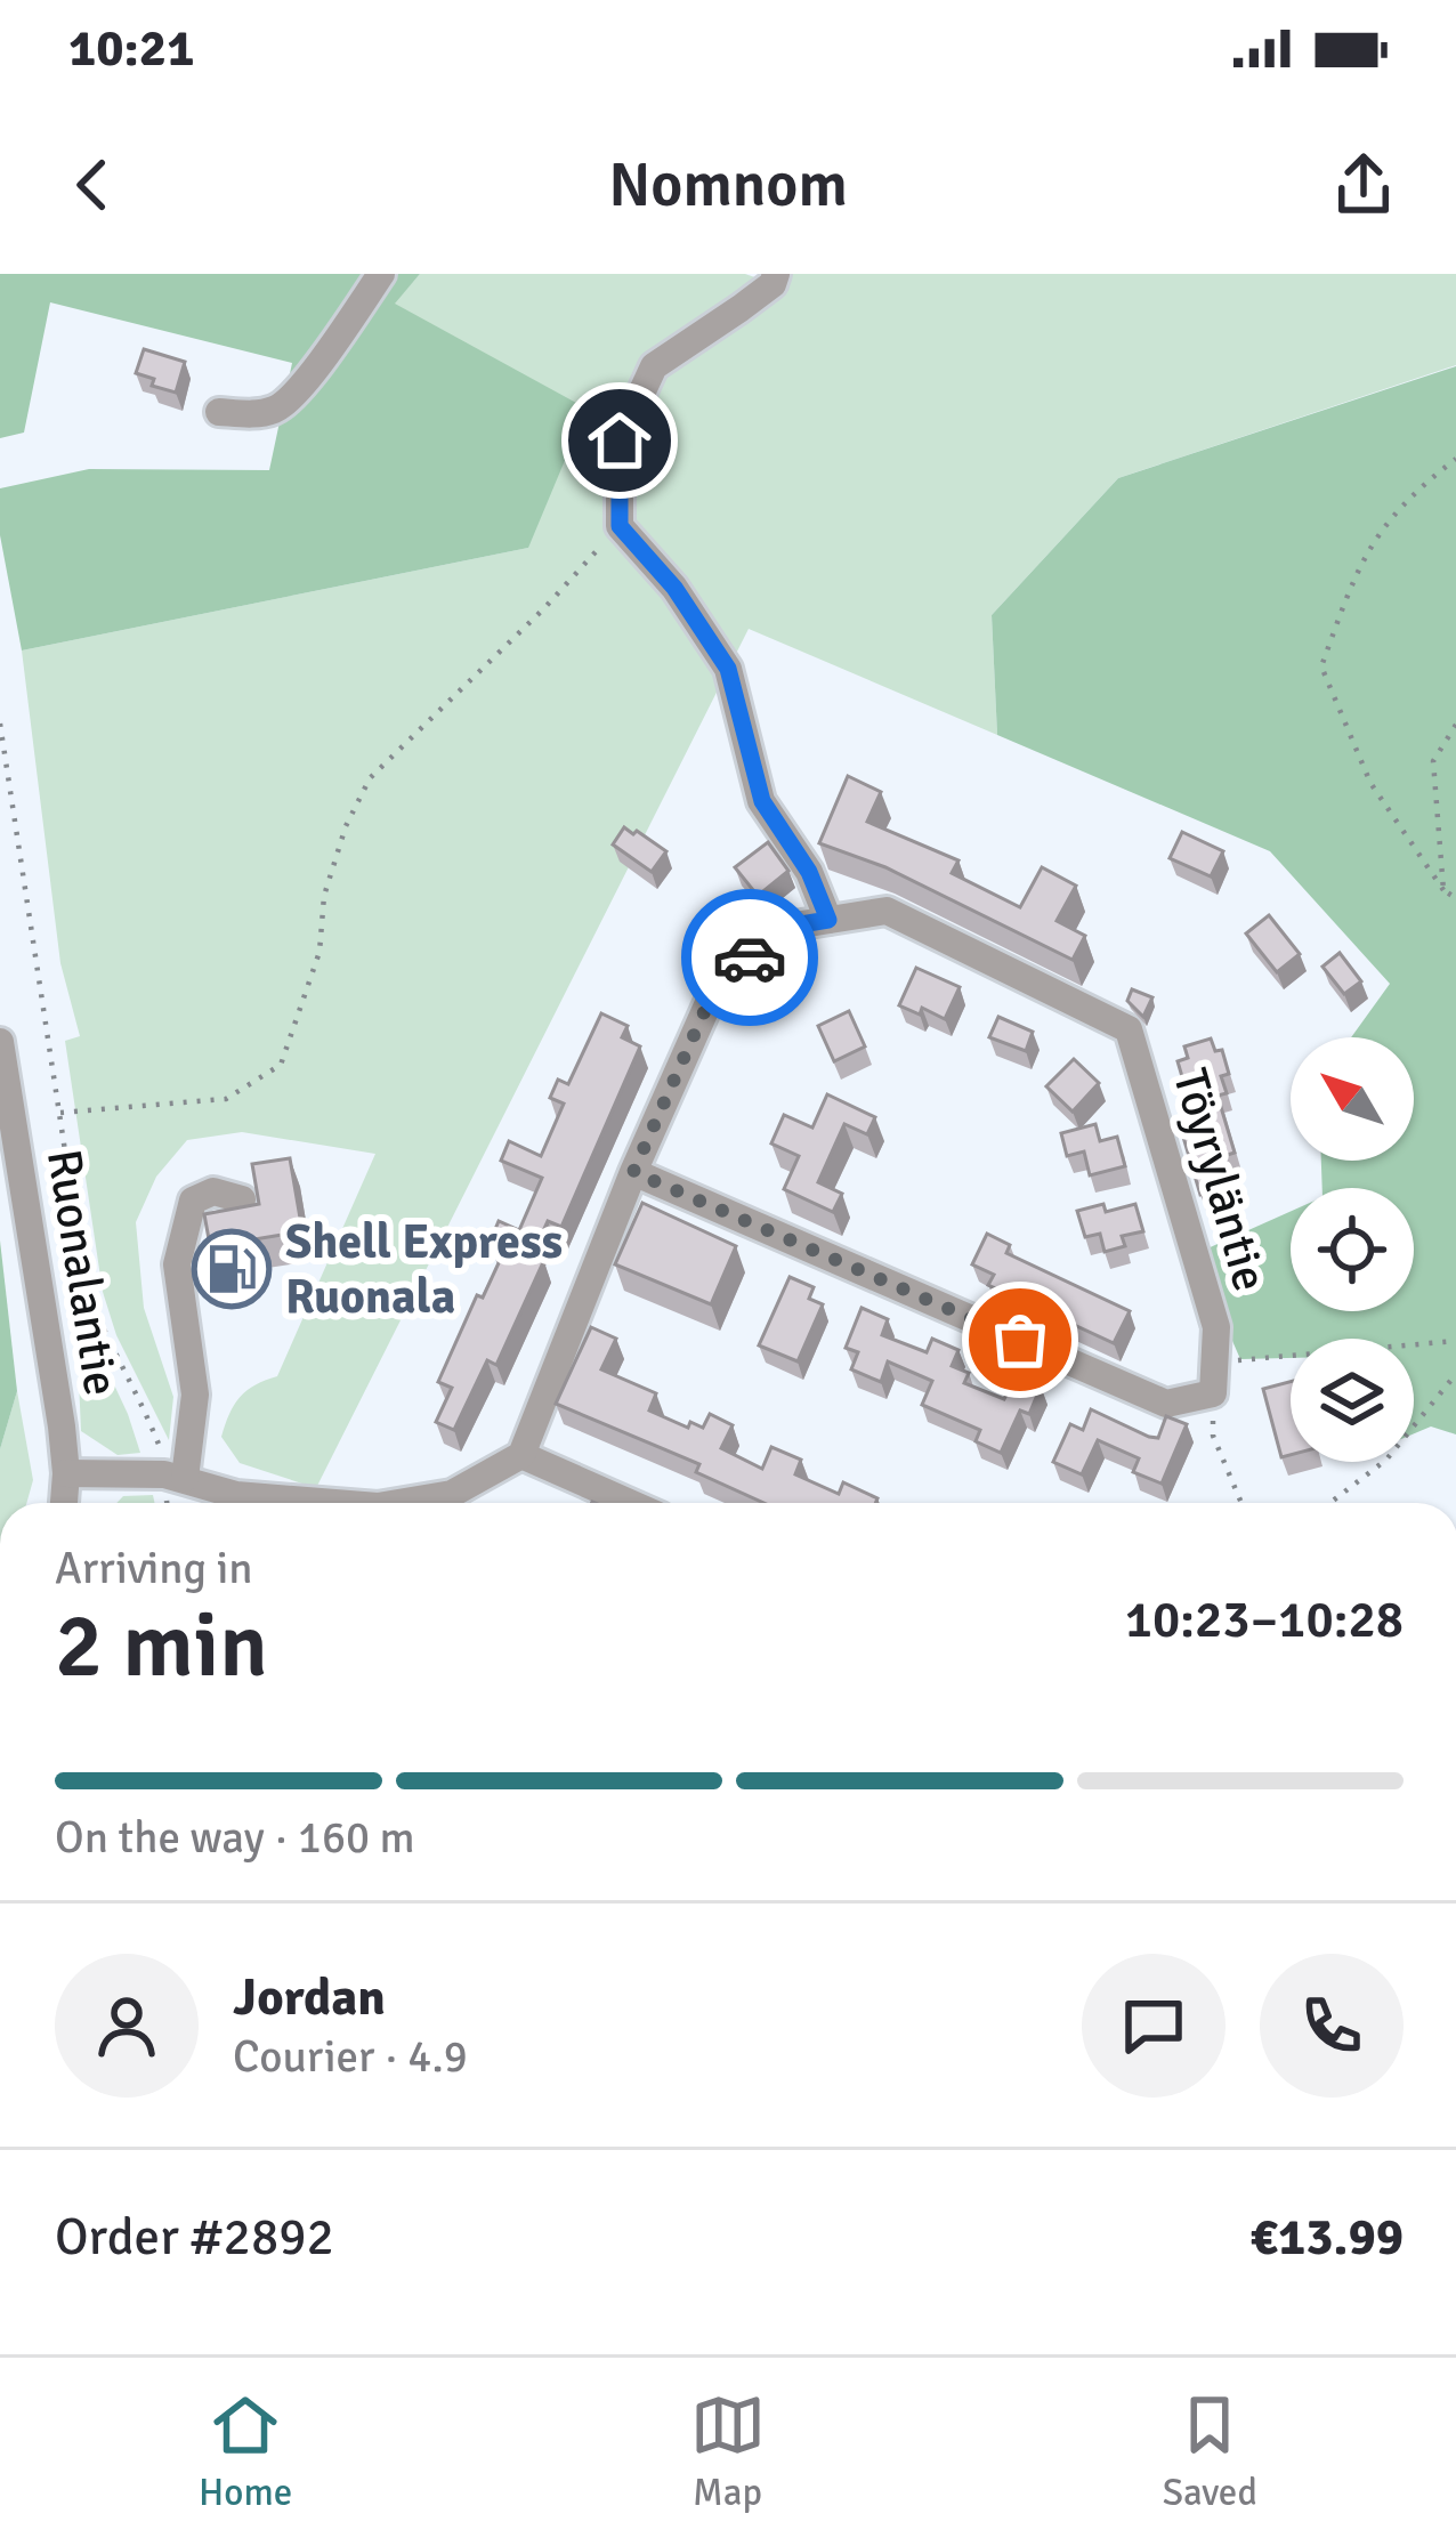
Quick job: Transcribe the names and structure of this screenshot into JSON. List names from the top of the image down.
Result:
{
  "streets": {
    "street": ["Töyryläntie", "Ruonalantie"]
  },
  "places": {
    "fuel station": ["Shell Express Ruonala"]
  },
  "north": "top left",
  "page": {
    "status": "10:21",
    "header": "Nomnom",
    "heading": ["2 min", "Arriving in", "10:23–10:28"],
    "panel": [
      "Jordan",
      "Courier · 4.9",
      "Order #2892",
      "€13.99"
    ],
    "bar": "On the way · 160 m",
    "tabs": ["Home", "Map", "Saved"]
  }
}
